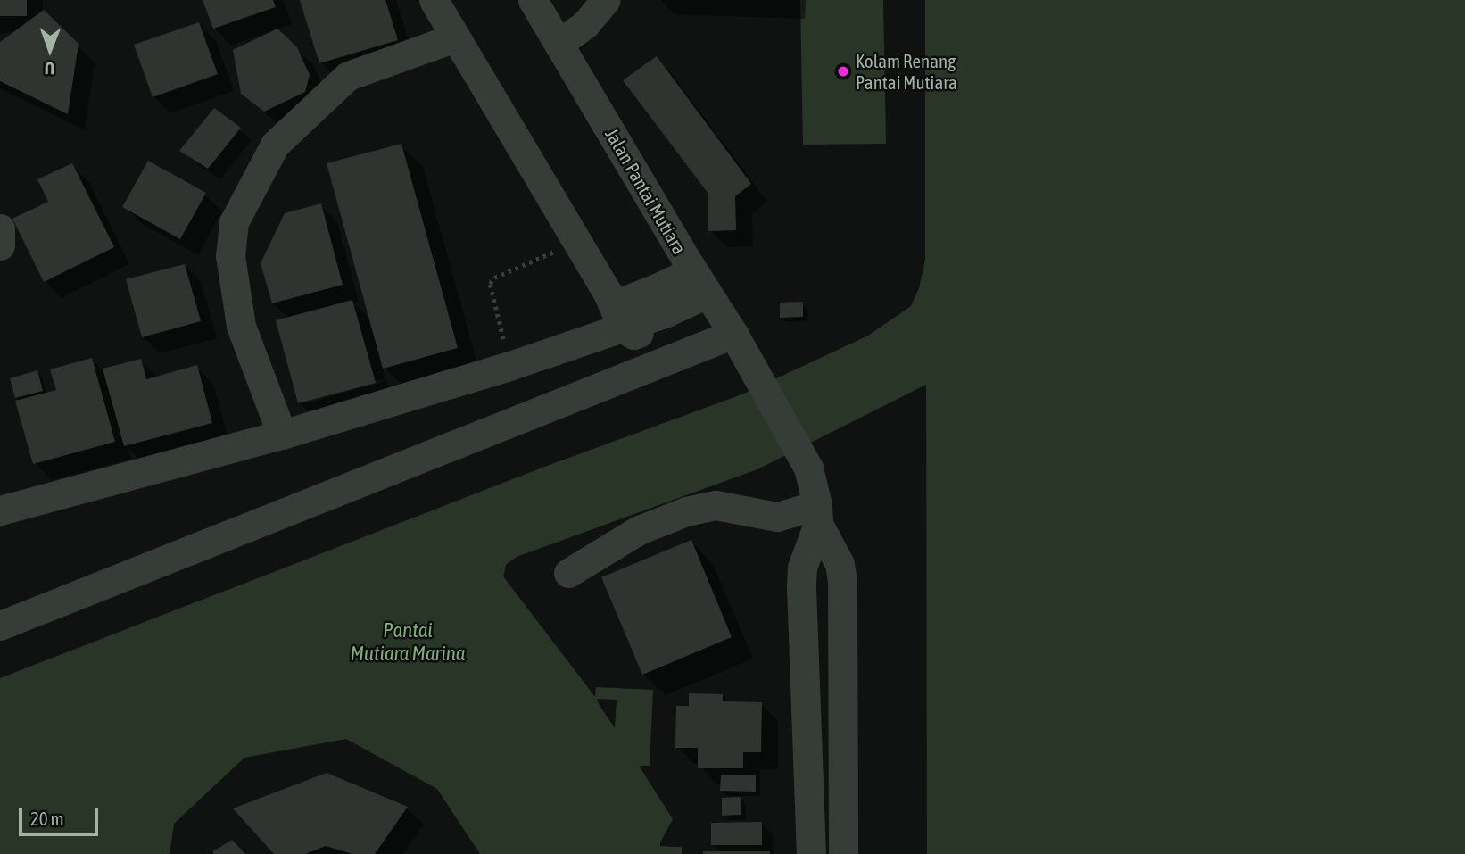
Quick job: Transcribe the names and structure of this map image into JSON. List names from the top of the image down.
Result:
{
  "streets": {
    "street": ["Jalan Pantai Mutiara"]
  },
  "water": ["Pantai Mutiara Marina"],
  "places": ["Kolam Renang Pantai Mutiara"],
  "scale_bar": "20 m",
  "north": "bottom"
}
